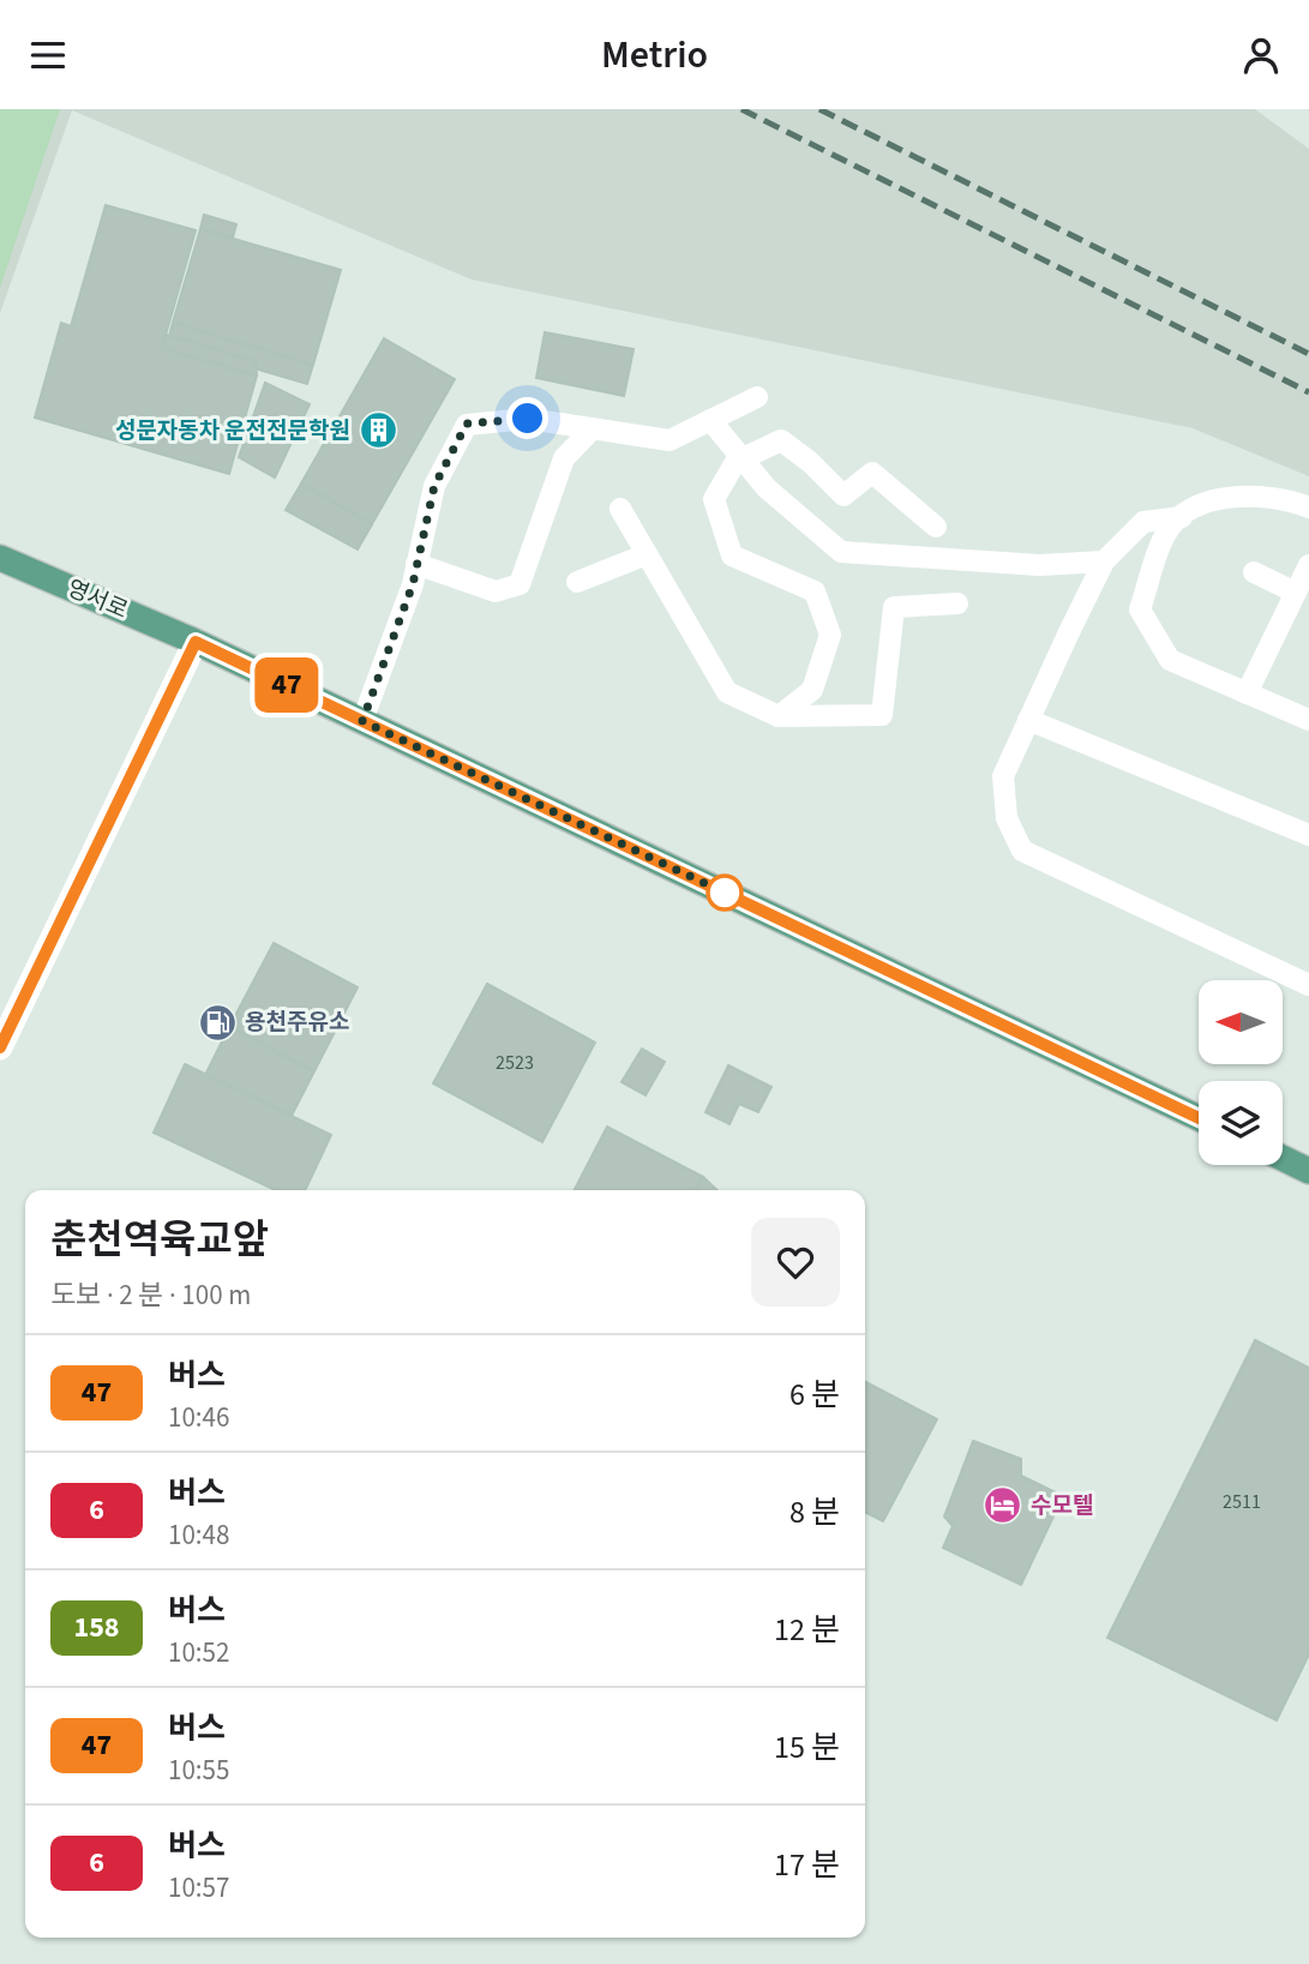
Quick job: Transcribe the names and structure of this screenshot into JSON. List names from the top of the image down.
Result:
{
  "streets": {
    "main road": ["영서로"]
  },
  "places": {
    "building": ["성문자동차 운전전문학원"],
    "fuel station": ["용천주유소"],
    "hotel": ["수모텔"]
  },
  "lines": ["bus line 47"],
  "house_numbers": ["2523", "2511"],
  "north": "left",
  "page": {
    "header": "Metrio",
    "on_map": "47",
    "heading": ["춘천역육교앞", "도보 · 2 분 · 100 m"],
    "list": [
      {
        "mark": "47",
        "name": "버스",
        "note": "10:46",
        "value": "6 분"
      },
      {
        "mark": "6",
        "name": "버스",
        "note": "10:48",
        "value": "8 분"
      },
      {
        "mark": "158",
        "name": "버스",
        "note": "10:52",
        "value": "12 분"
      },
      {
        "mark": "47",
        "name": "버스",
        "note": "10:55",
        "value": "15 분"
      },
      {
        "mark": "6",
        "name": "버스",
        "note": "10:57",
        "value": "17 분"
      }
    ]
  }
}
